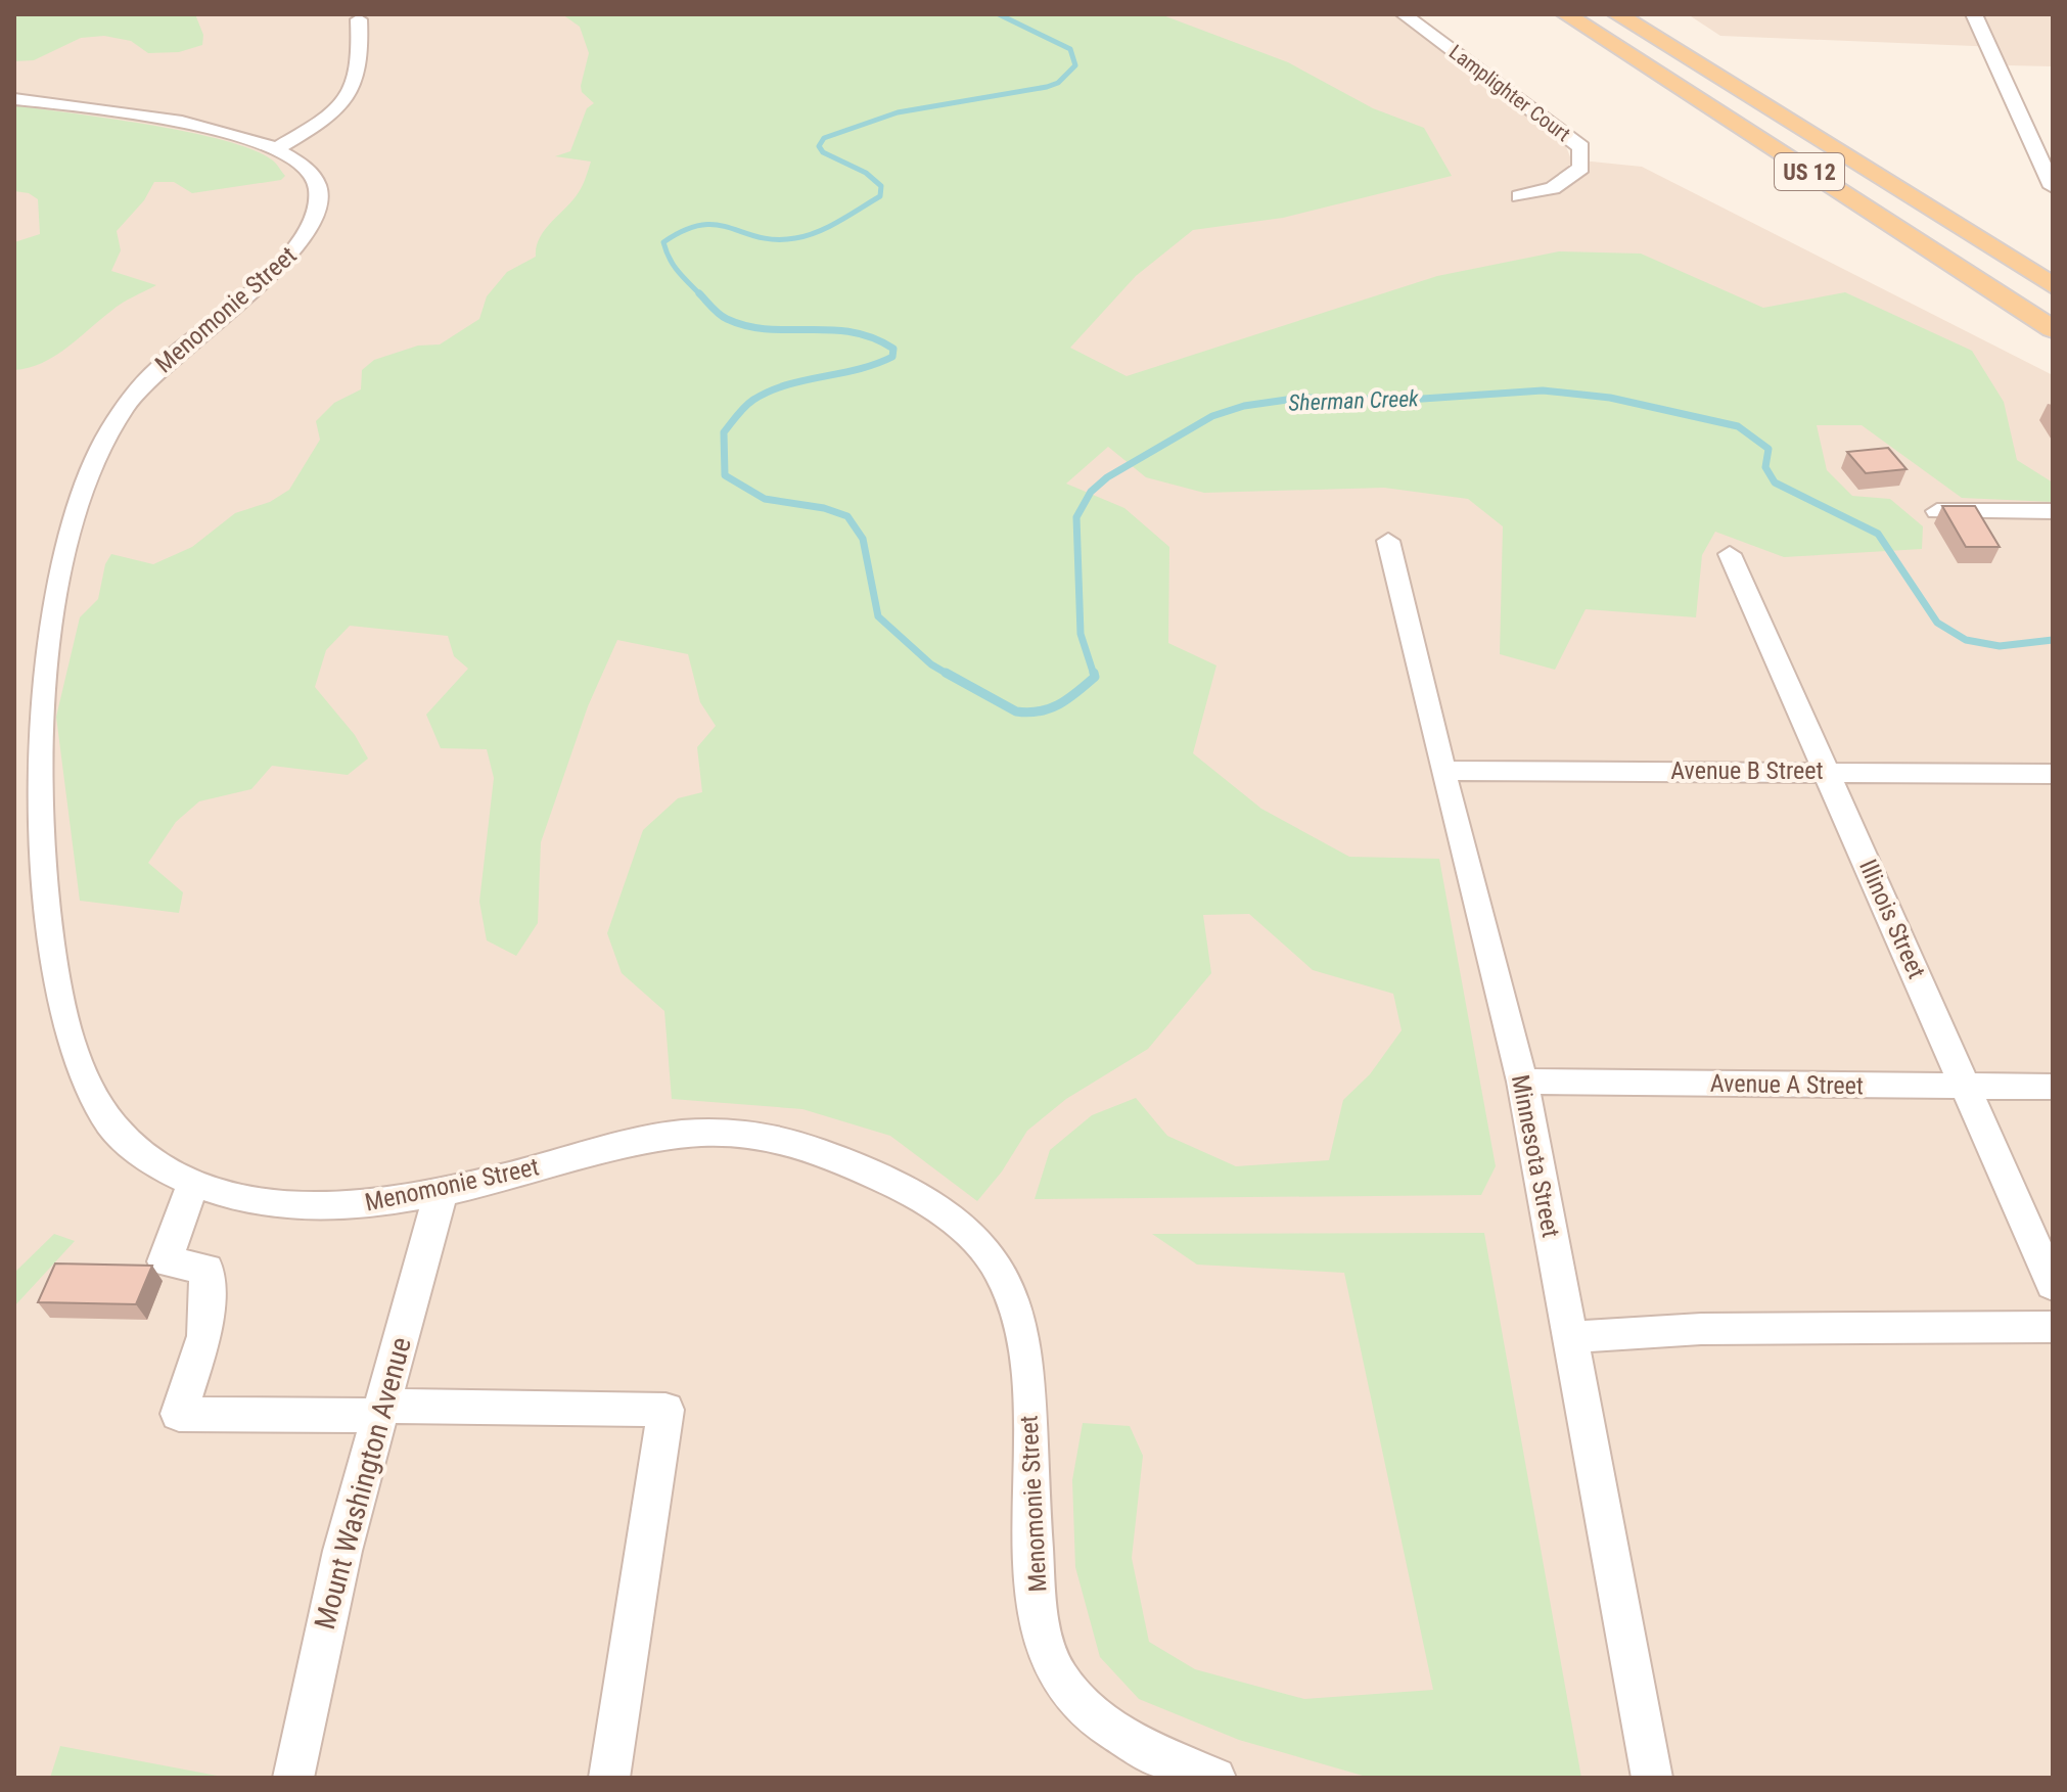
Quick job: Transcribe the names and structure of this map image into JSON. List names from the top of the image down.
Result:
{
  "streets": {
    "main road": ["US 12"],
    "street": [
      "Lamplighter Court",
      "Menomonie Street",
      "Avenue B Street",
      "Illinois Street",
      "Avenue A Street",
      "Minnesota Street",
      "Mount Washington Avenue"
    ]
  },
  "crossings": [
    ["Menomonie Street", "Mount Washington Avenue"],
    ["Avenue B Street", "Illinois Street"],
    ["Avenue B Street", "Minnesota Street"],
    ["Illinois Street", "Avenue A Street"],
    ["Avenue A Street", "Minnesota Street"]
  ],
  "water": ["Sherman Creek"]
}
